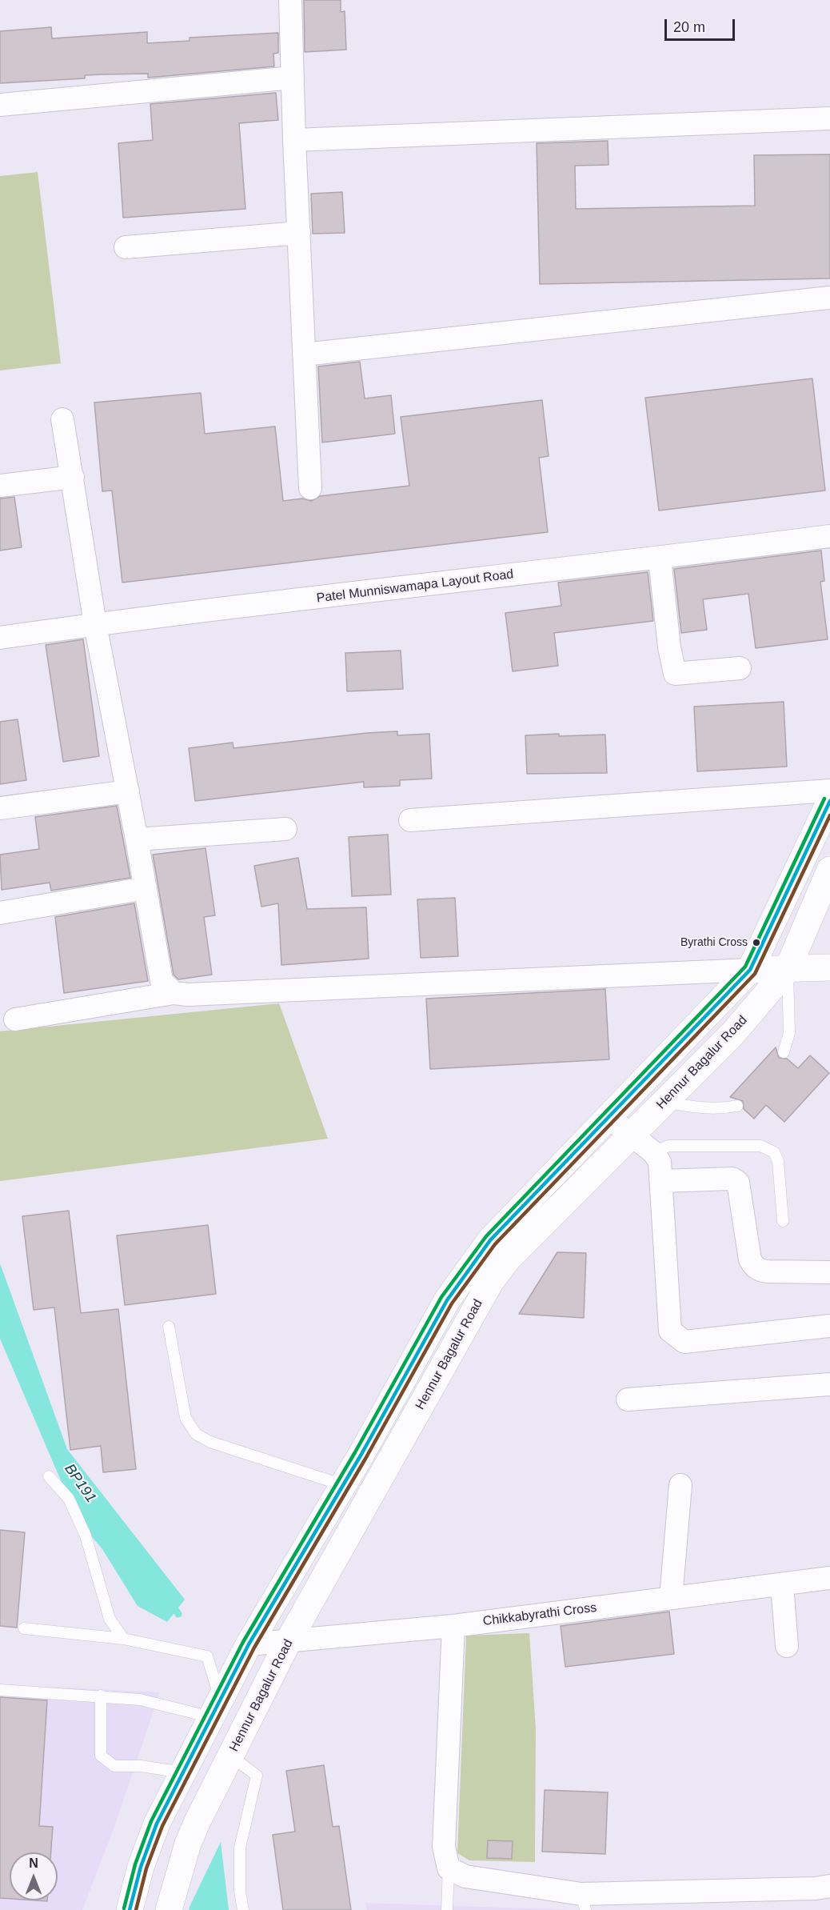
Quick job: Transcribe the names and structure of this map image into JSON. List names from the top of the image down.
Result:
{
  "streets": {
    "main road": ["Hennur Bagalur Road"],
    "street": ["Patel Munniswamapa Layout Road", "Chikkabyrathi Cross"]
  },
  "crossings": [
    ["Hennur Bagalur Road", "Chikkabyrathi Cross"]
  ],
  "water": ["BP191"],
  "places": ["Byrathi Cross"],
  "scale_bar": "20 m",
  "north": "top"
}
